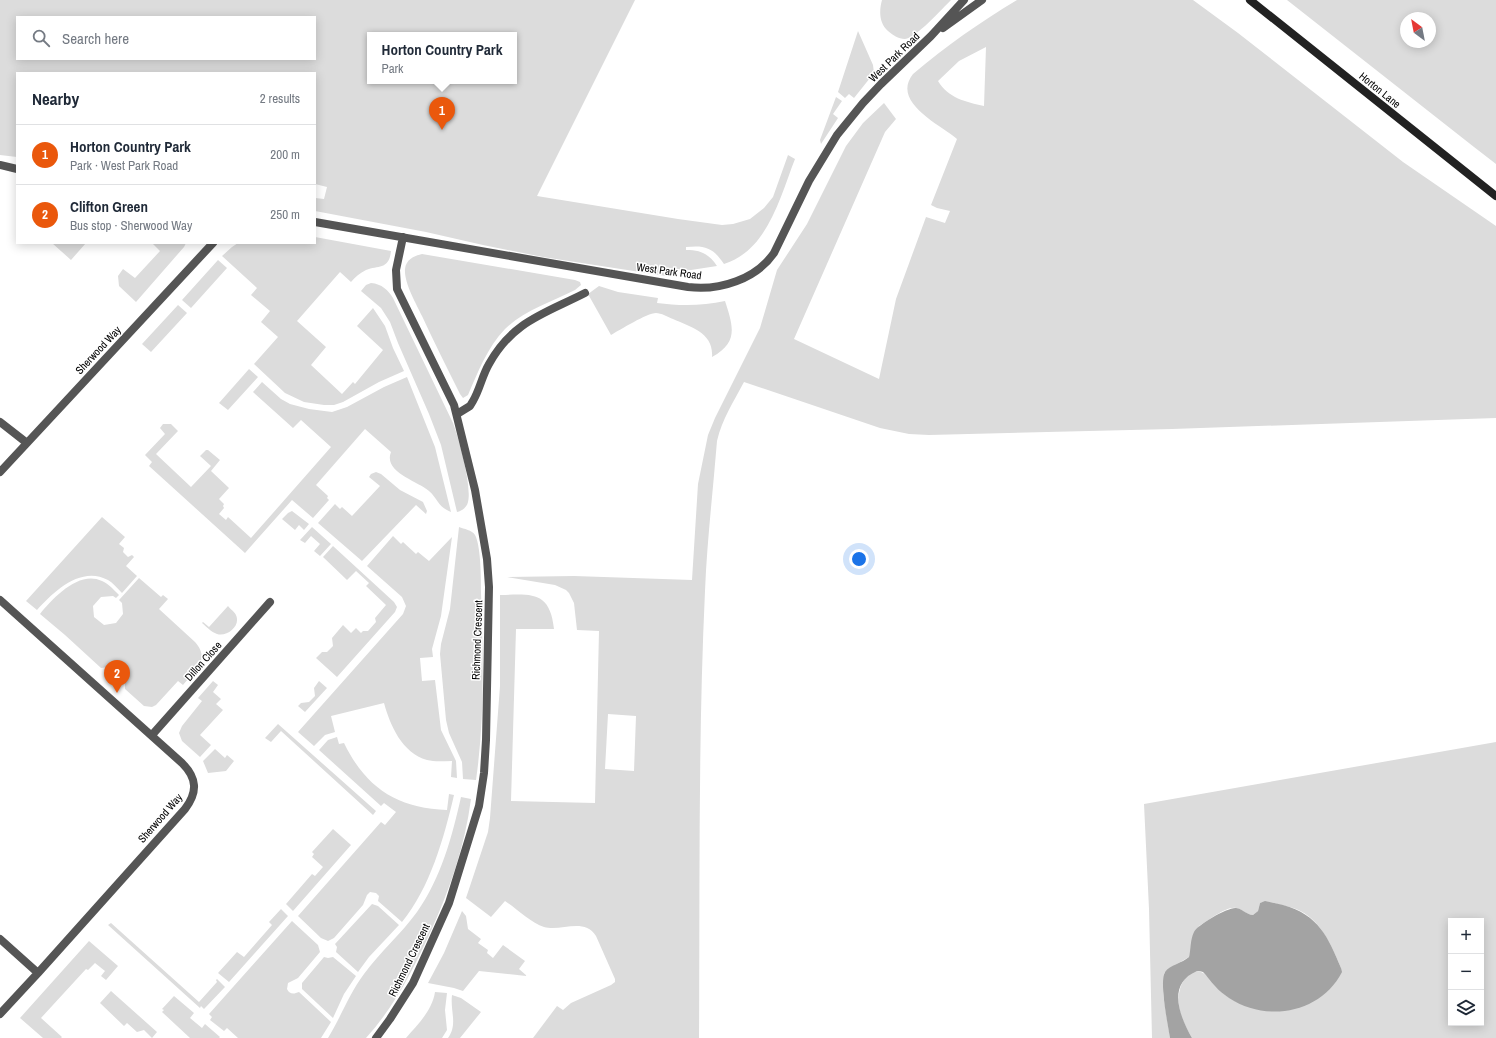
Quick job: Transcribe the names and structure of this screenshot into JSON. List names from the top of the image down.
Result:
{
  "streets": {
    "street": [
      "West Park Road",
      "Horton Lane",
      "Sherwood Way",
      "Richmond Crescent",
      "Dillon Close"
    ]
  },
  "crossings": [
    ["West Park Road", "Richmond Crescent"],
    ["Sherwood Way", "Dillon Close"]
  ],
  "north": "top left",
  "page": {
    "search": "Search here",
    "popup": ["Horton Country Park", "Park"],
    "heading": ["Nearby", "2 results"],
    "pins": ["1", "2"],
    "list": [
      {
        "mark": "1",
        "name": "Horton Country Park",
        "note": "Park · West Park Road",
        "value": "200 m"
      },
      {
        "mark": "2",
        "name": "Clifton Green",
        "note": "Bus stop · Sherwood Way",
        "value": "250 m"
      }
    ],
    "map_buttons": ["+", "−"]
  }
}
